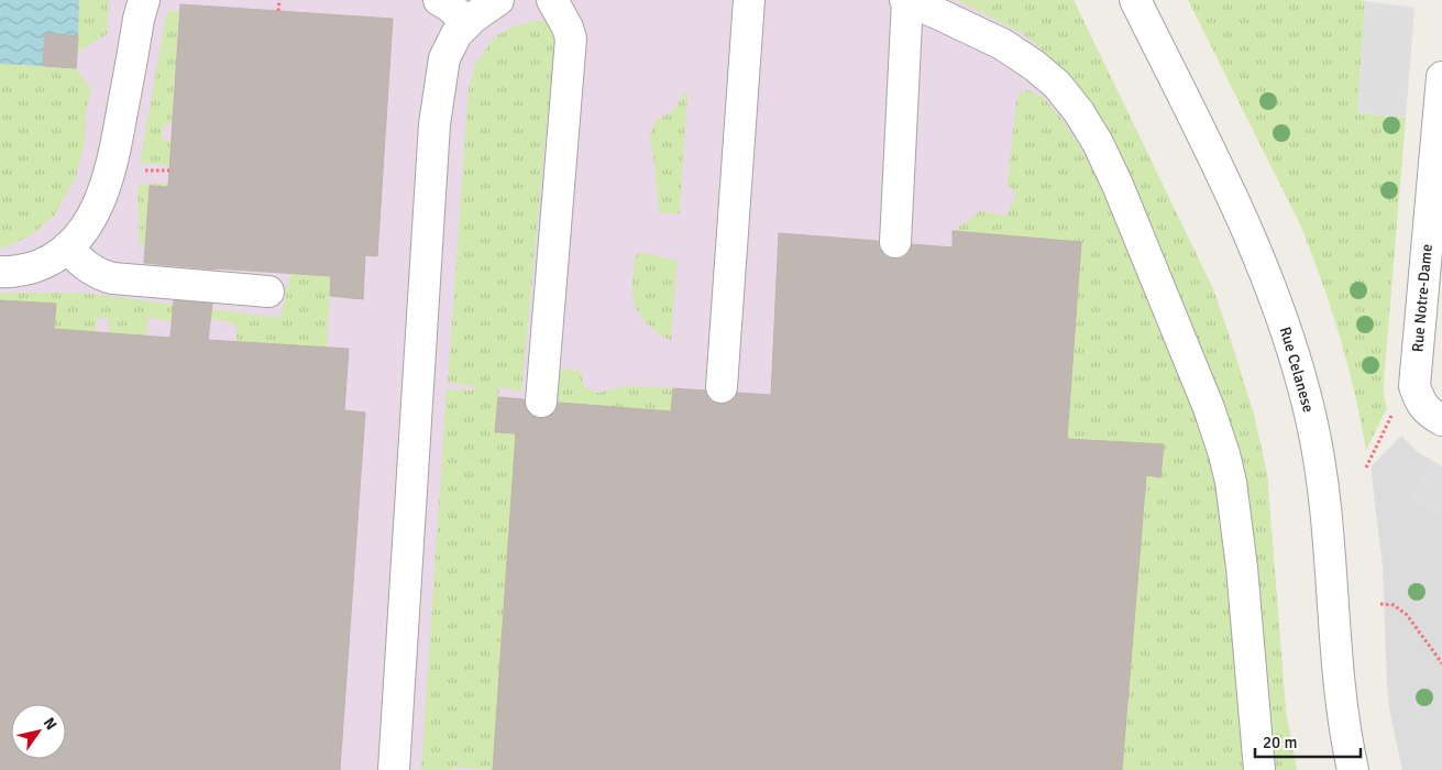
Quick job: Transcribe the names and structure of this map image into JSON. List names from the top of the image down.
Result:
{
  "streets": {
    "street": ["Rue Notre-Dame", "Rue Celanese"]
  },
  "scale_bar": "20 m",
  "north": "top right"
}
